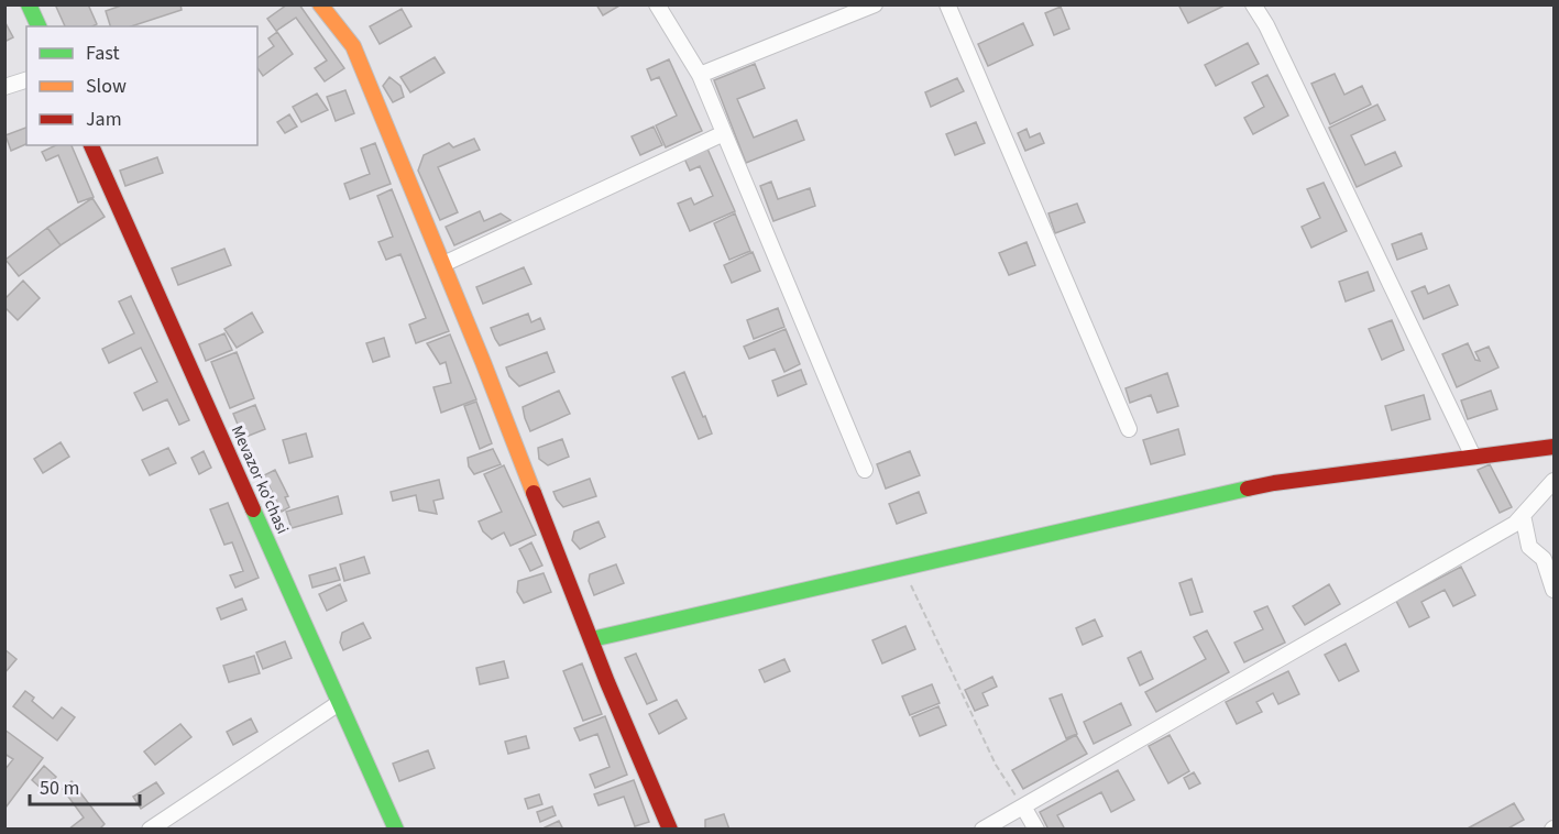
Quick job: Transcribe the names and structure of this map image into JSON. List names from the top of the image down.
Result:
{
  "streets": {
    "street": ["Mevazor ko'chasi"]
  },
  "legend": ["Fast", "Slow", "Jam"],
  "scale_bar": "50 m"
}
